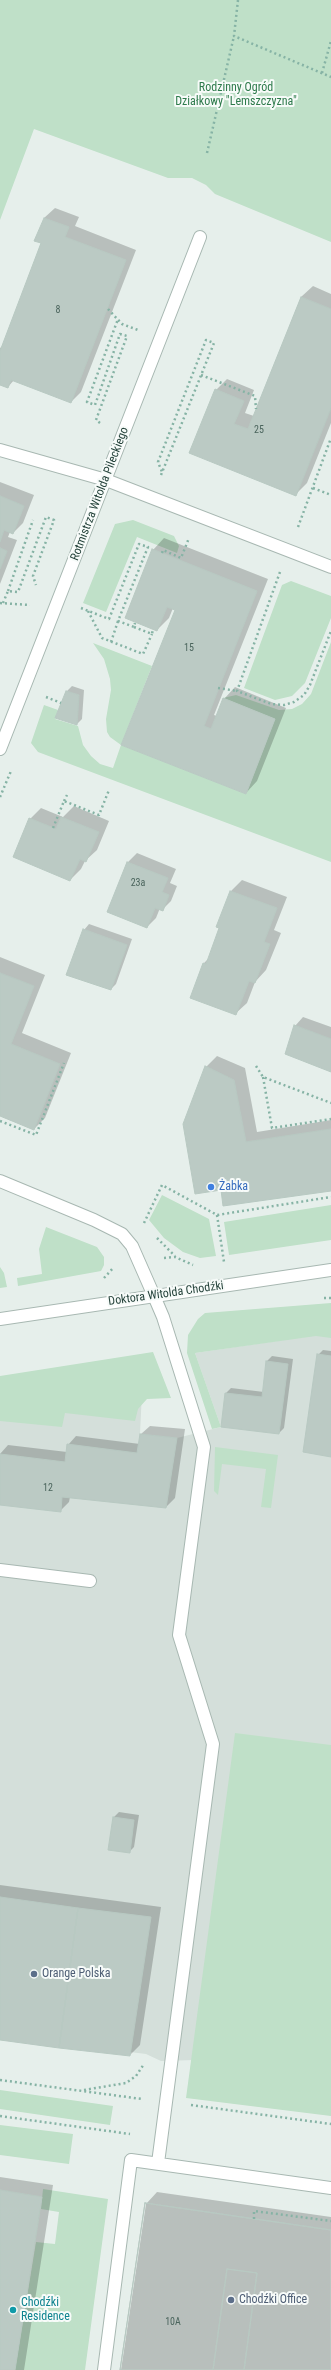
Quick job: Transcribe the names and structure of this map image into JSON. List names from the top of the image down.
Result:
{
  "streets": {
    "street": ["Rotmistrza Witolda Pileckiego", "Doktora Witolda Chodźki"]
  },
  "parks": ["Rodzinny Ogród Działkowy \"Lemszczyzna\""],
  "places": [
    "Żabka",
    "Orange Polska",
    "Chodźki Office",
    "Chodźki Residence"
  ],
  "house_numbers": [
    "8",
    "25",
    "15",
    "23a",
    "12",
    "10A"
  ]
}
